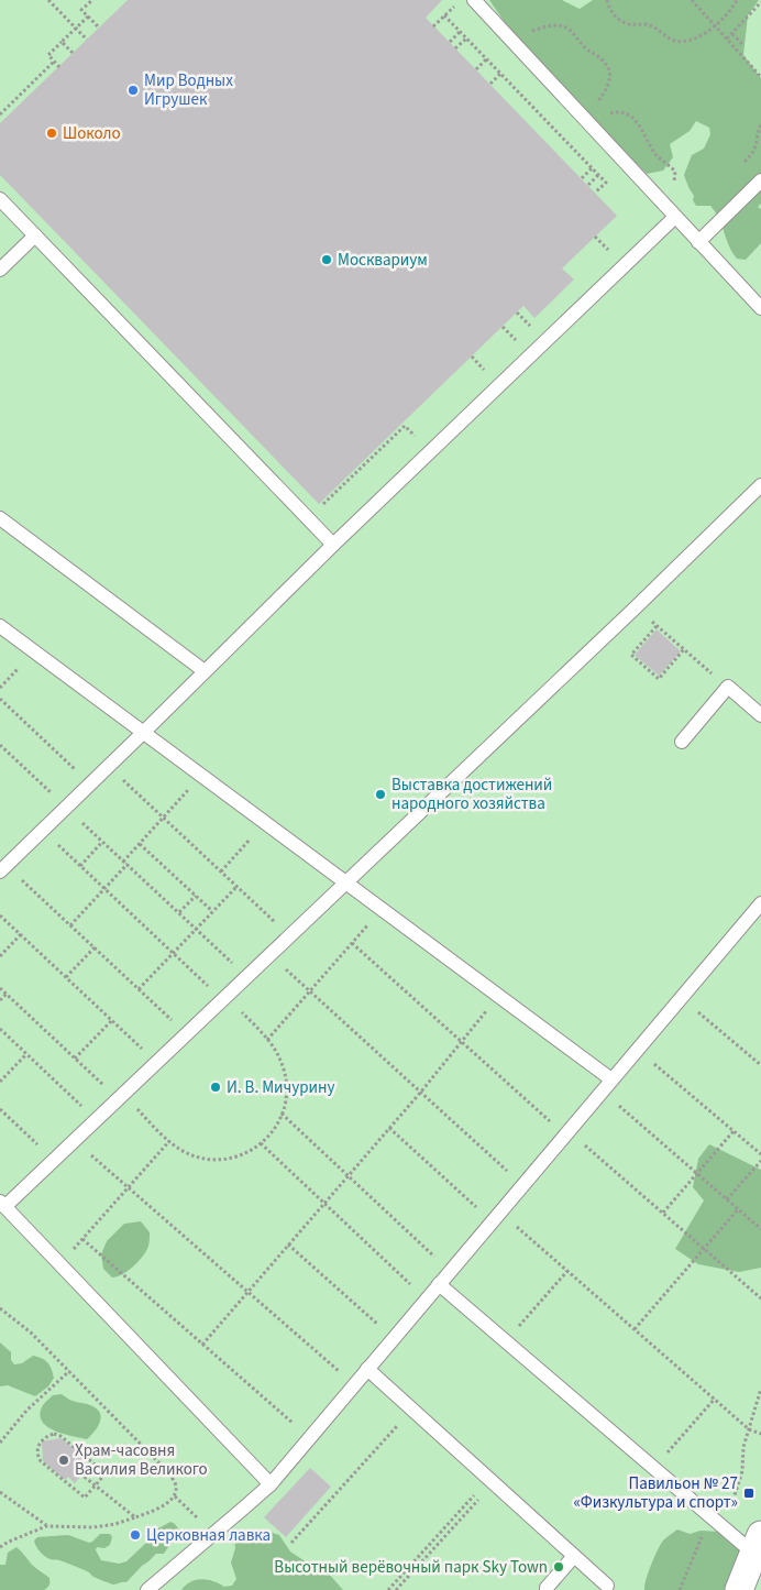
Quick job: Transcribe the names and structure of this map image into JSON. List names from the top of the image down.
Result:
{
  "places": {
    "other": [
      "Мир Водных Игрушек",
      "Шоколо",
      "Москвариум",
      "Выставка достижений народного хозяйства",
      "И. В. Мичурину",
      "Храм-часовня Василия Великого",
      "Церковная лавка",
      "Высотный верёвочный парк Sky Town"
    ],
    "transit": ["Павильон № 27 «Физкультура и спорт»"]
  }
}
